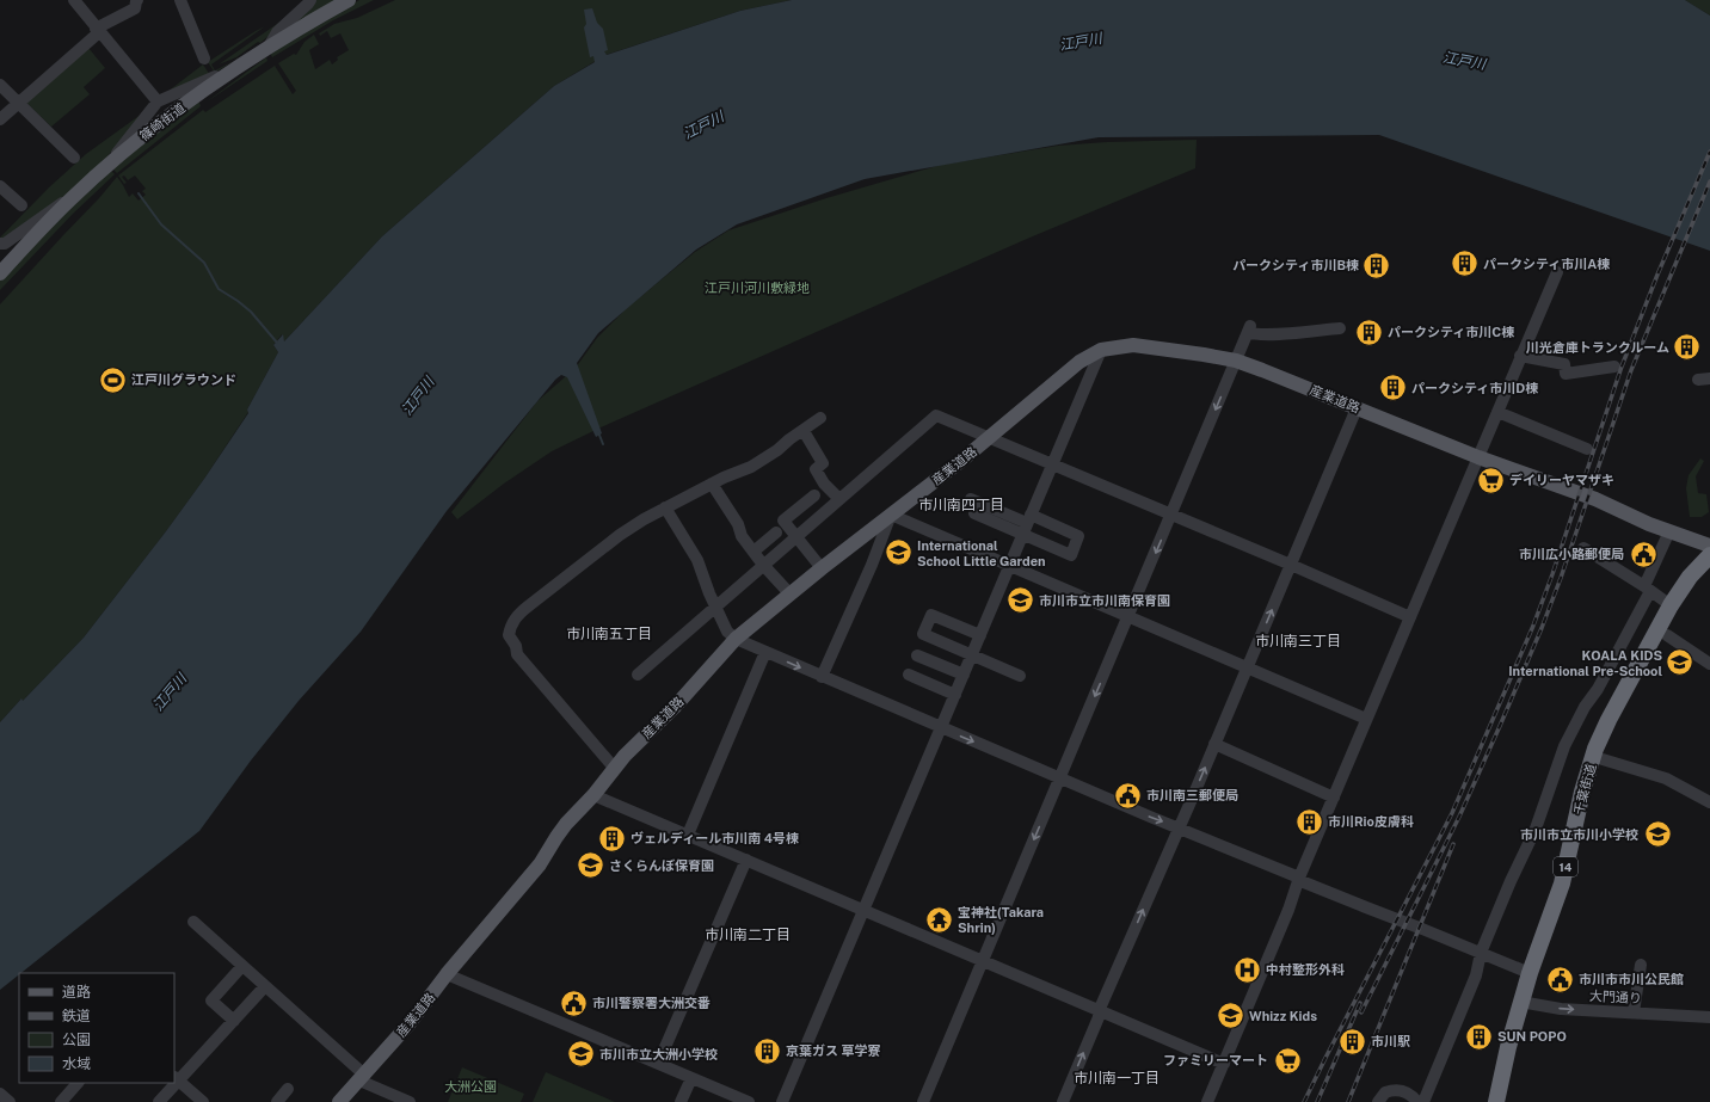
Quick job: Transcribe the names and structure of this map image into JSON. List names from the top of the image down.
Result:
{
  "streets": {
    "highway": ["千葉街道", "14"],
    "main road": ["篠崎街道", "産業道路"],
    "street": ["大門通り"]
  },
  "crossings": [
    ["千葉街道", "大門通り"]
  ],
  "one_way": ["大門通り"],
  "districts": [
    "市川南四丁目",
    "市川南五丁目",
    "市川南三丁目",
    "市川南二丁目",
    "市川南一丁目"
  ],
  "water": ["江戸川"],
  "parks": ["江戸川河川敷緑地", "大洲公園"],
  "places": {
    "building": [
      "パークシティ市川A棟",
      "パークシティ市川B棟",
      "パークシティ市川C棟",
      "川光倉庫トランクルーム",
      "パークシティ市川D棟",
      "市川Rio皮膚科",
      "ヴェルディール市川南 4号棟",
      "SUN POPO",
      "市川駅",
      "京葉ガス 草学寮"
    ],
    "sports": ["江戸川グラウンド"],
    "supermarket": ["デイリーヤマザキ", "ファミリーマート"],
    "school or university": [
      "International School Little Garden",
      "市川市立市川南保育園",
      "KOALA KIDS International Pre-School",
      "市川市立市川小学校",
      "さくらんぼ保育園",
      "Whizz Kids",
      "市川市立大洲小学校"
    ],
    "public building": [
      "市川広小路郵便局",
      "市川南三郵便局",
      "市川市市川公民館",
      "市川警察署大洲交番"
    ],
    "temple": ["宝神社(Takara Shrin)"],
    "hospital": ["中村整形外科"]
  },
  "legend": [
    "道路",
    "鉄道",
    "公園",
    "水域"
  ]
}
